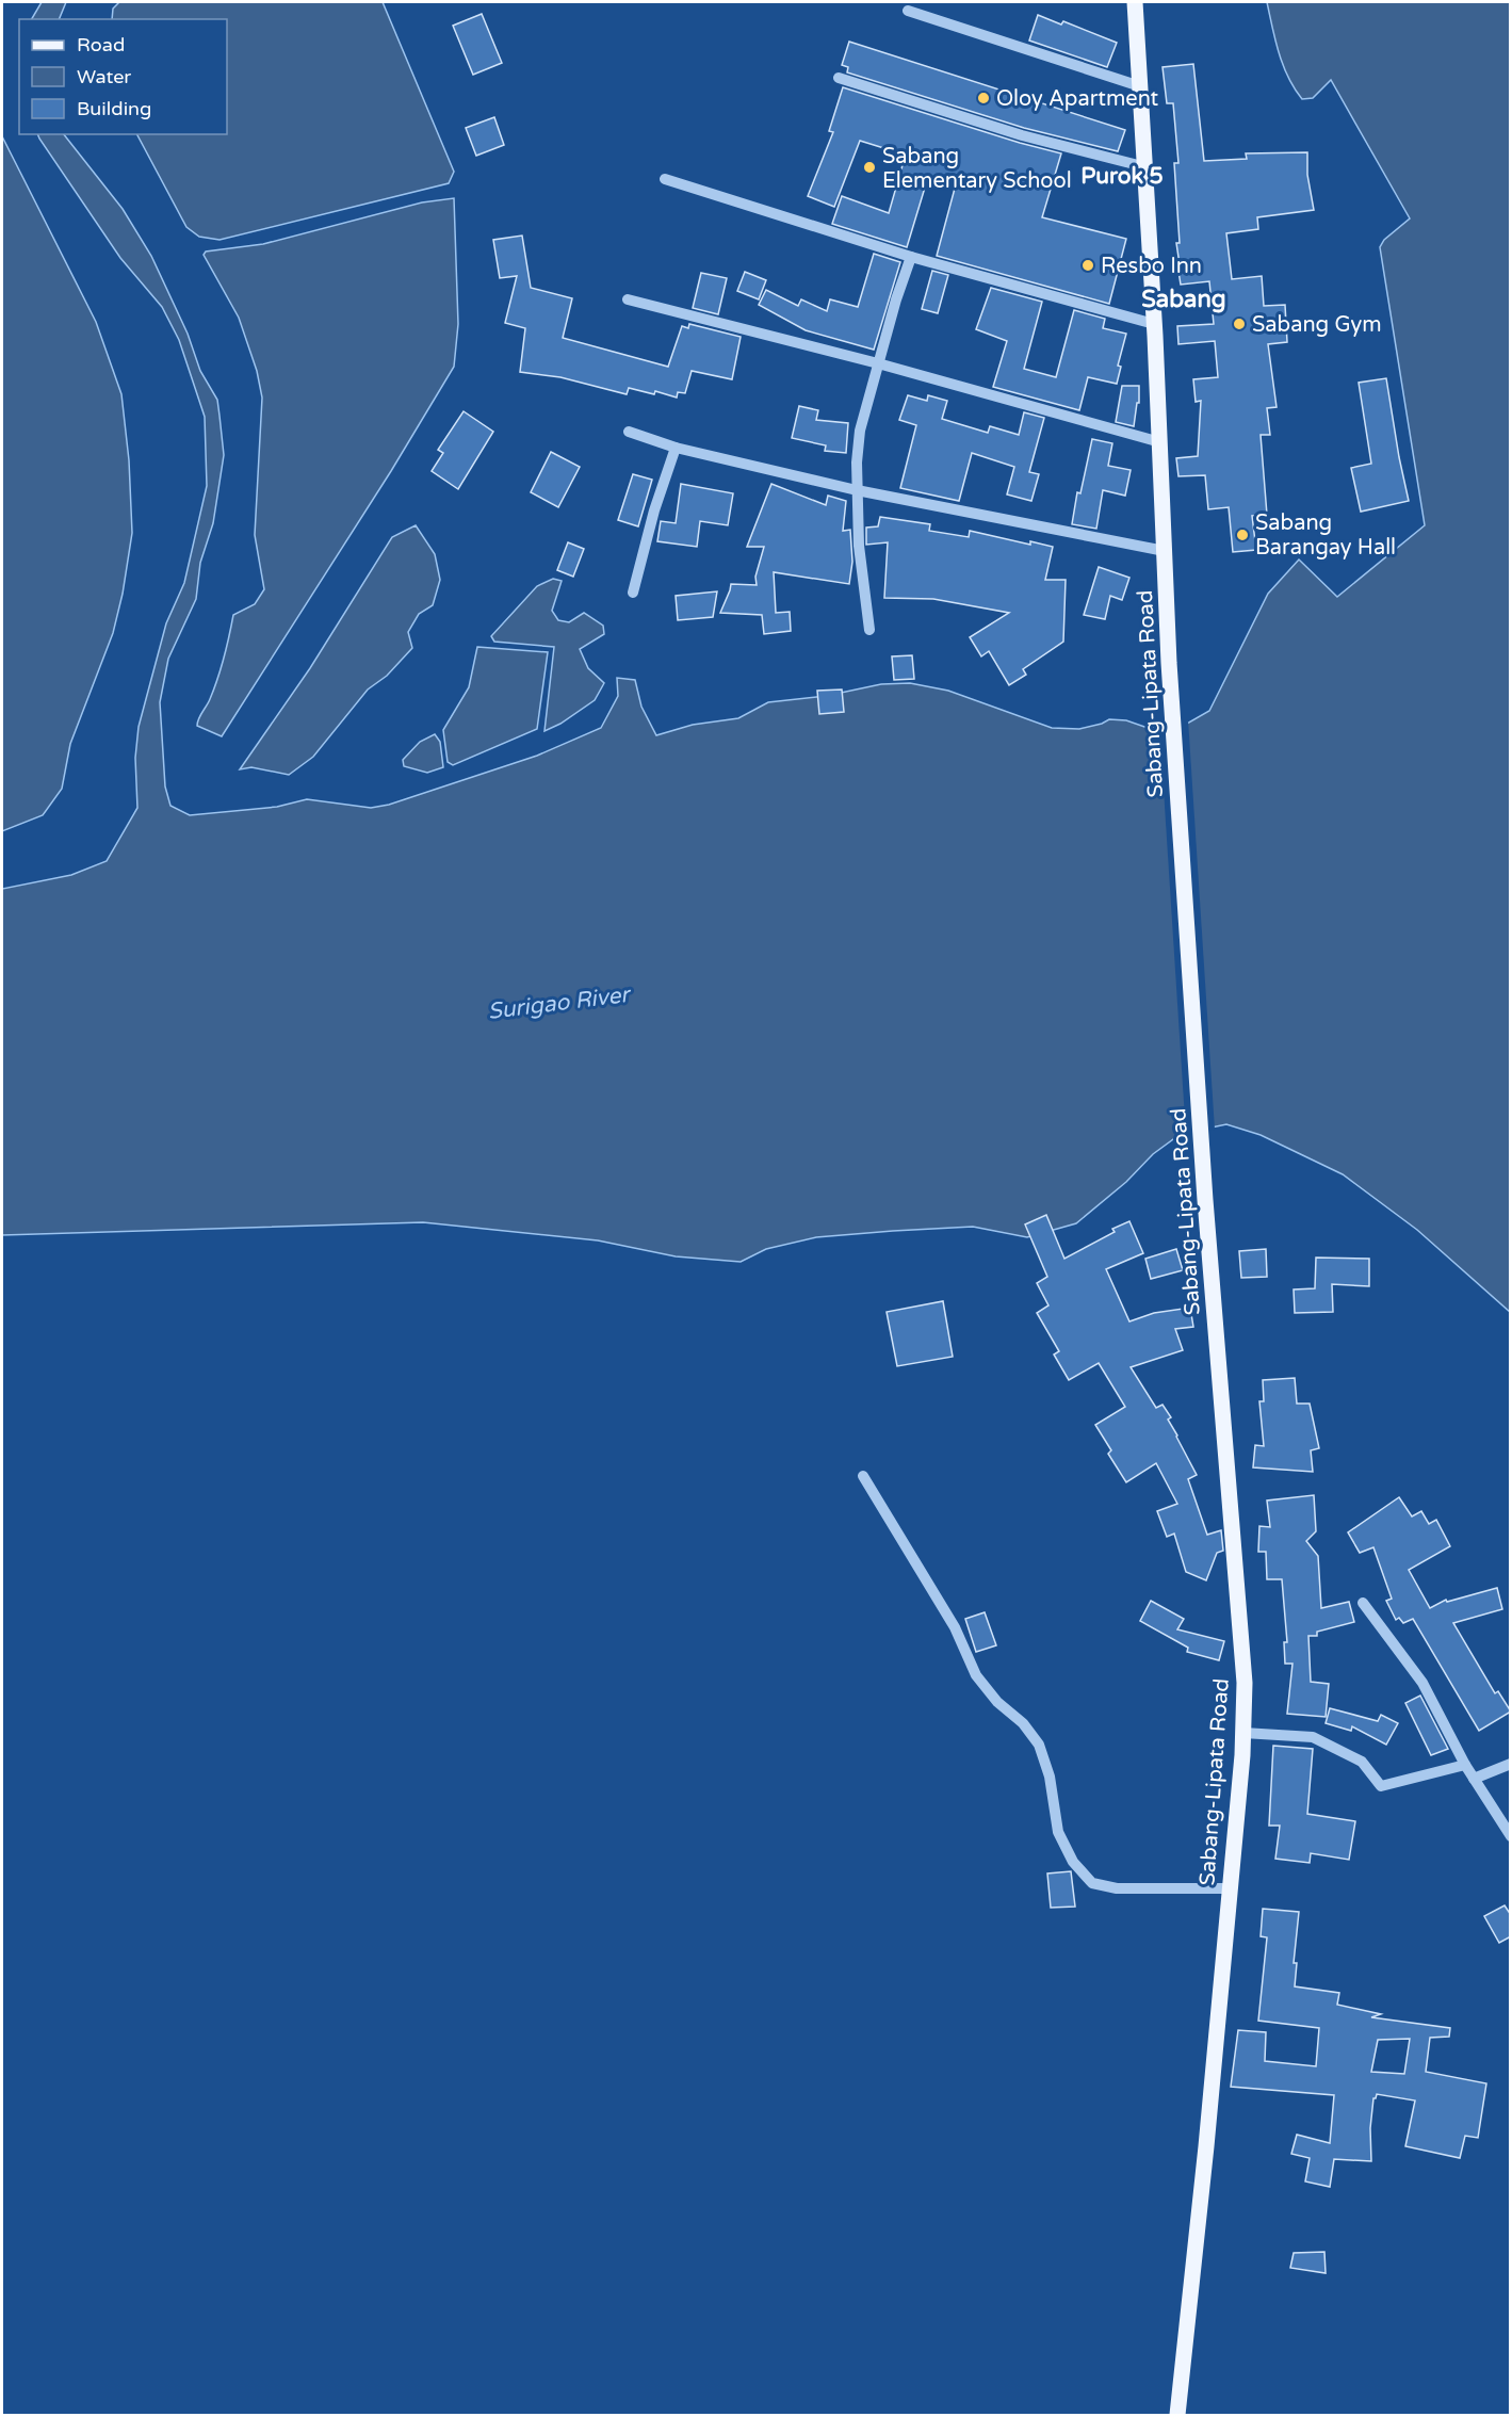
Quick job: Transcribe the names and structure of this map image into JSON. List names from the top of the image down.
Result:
{
  "streets": {
    "main road": ["Sabang-Lipata Road"]
  },
  "districts": ["Purok 5", "Sabang"],
  "water": ["Surigao River"],
  "places": [
    "Oloy Apartment",
    "Sabang Elementary School",
    "Resbo Inn",
    "Sabang Gym",
    "Sabang Barangay Hall"
  ],
  "legend": ["Road", "Water", "Building"]
}
